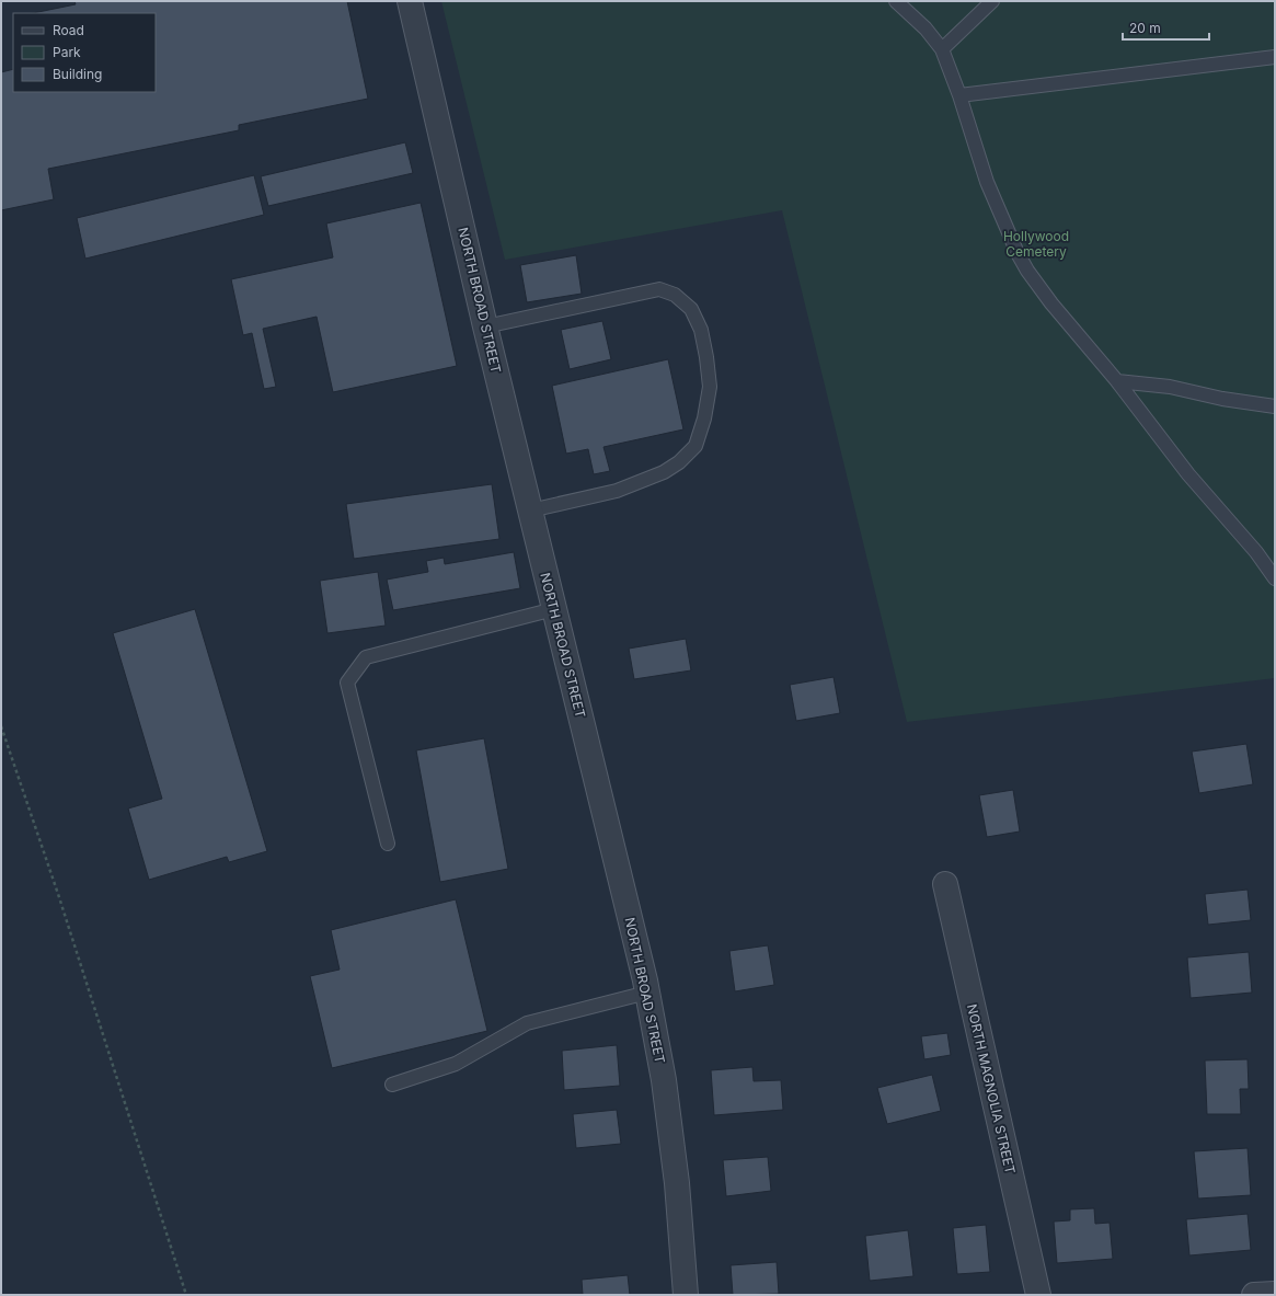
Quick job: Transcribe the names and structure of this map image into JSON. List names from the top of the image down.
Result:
{
  "streets": {
    "street": ["NORTH BROAD STREET", "NORTH MAGNOLIA STREET"]
  },
  "parks": ["Hollywood Cemetery"],
  "legend": ["Road", "Park", "Building"],
  "scale_bar": "20 m"
}
